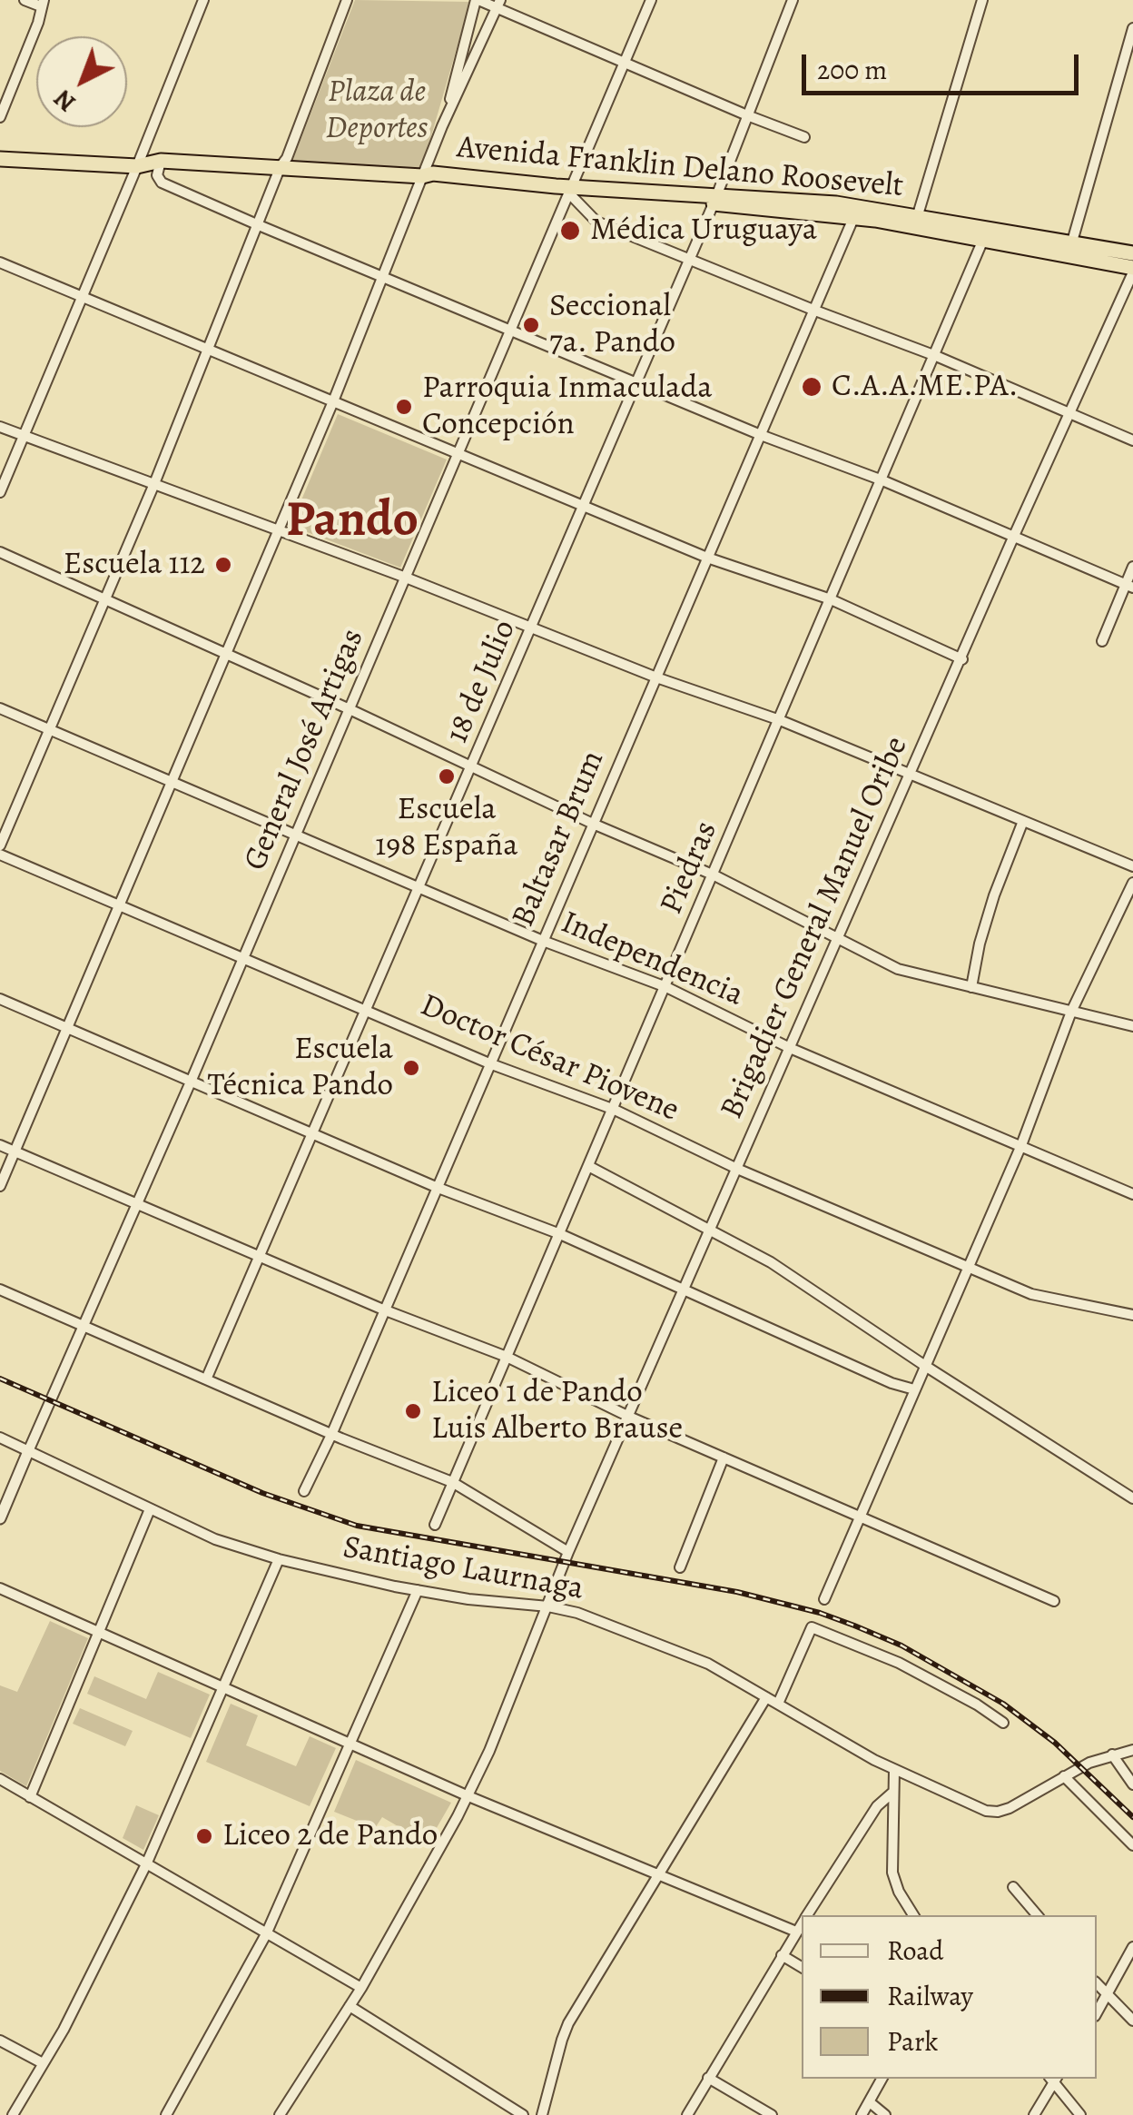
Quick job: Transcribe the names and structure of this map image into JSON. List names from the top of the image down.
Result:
{
  "streets": {
    "highway": ["Avenida Franklin Delano Roosevelt"],
    "street": [
      "18 de Julio",
      "General José Artigas",
      "Baltasar Brum",
      "Piedras",
      "Brigadier General Manuel Oribe",
      "Independencia",
      "Doctor César Piovene",
      "Santiago Laurnaga"
    ]
  },
  "crossings": [
    ["Avenida Franklin Delano Roosevelt", "18 de Julio"],
    ["Avenida Franklin Delano Roosevelt", "General José Artigas"],
    ["Avenida Franklin Delano Roosevelt", "Baltasar Brum"],
    ["Avenida Franklin Delano Roosevelt", "Piedras"],
    ["18 de Julio", "Independencia"],
    ["18 de Julio", "Doctor César Piovene"],
    ["General José Artigas", "Independencia"],
    ["General José Artigas", "Doctor César Piovene"],
    ["General José Artigas", "Santiago Laurnaga"],
    ["Baltasar Brum", "Independencia"],
    ["Baltasar Brum", "Doctor César Piovene"],
    ["Piedras", "Independencia"],
    ["Piedras", "Doctor César Piovene"],
    ["Brigadier General Manuel Oribe", "Independencia"],
    ["Brigadier General Manuel Oribe", "Doctor César Piovene"],
    ["Brigadier General Manuel Oribe", "Santiago Laurnaga"]
  ],
  "districts": ["Pando"],
  "parks": ["Plaza de Deportes"],
  "places": [
    "Médica Uruguaya",
    "Seccional 7a. Pando",
    "C.A.A.ME.PA.",
    "Parroquia Inmaculada Concepción",
    "Escuela 112",
    "Escuela 198 España",
    "Escuela Técnica Pando",
    "Liceo 1 de Pando Luis Alberto Brause",
    "Liceo 2 de Pando"
  ],
  "legend": ["Road", "Railway", "Park"],
  "scale_bar": "200 m",
  "north": "bottom left"
}
